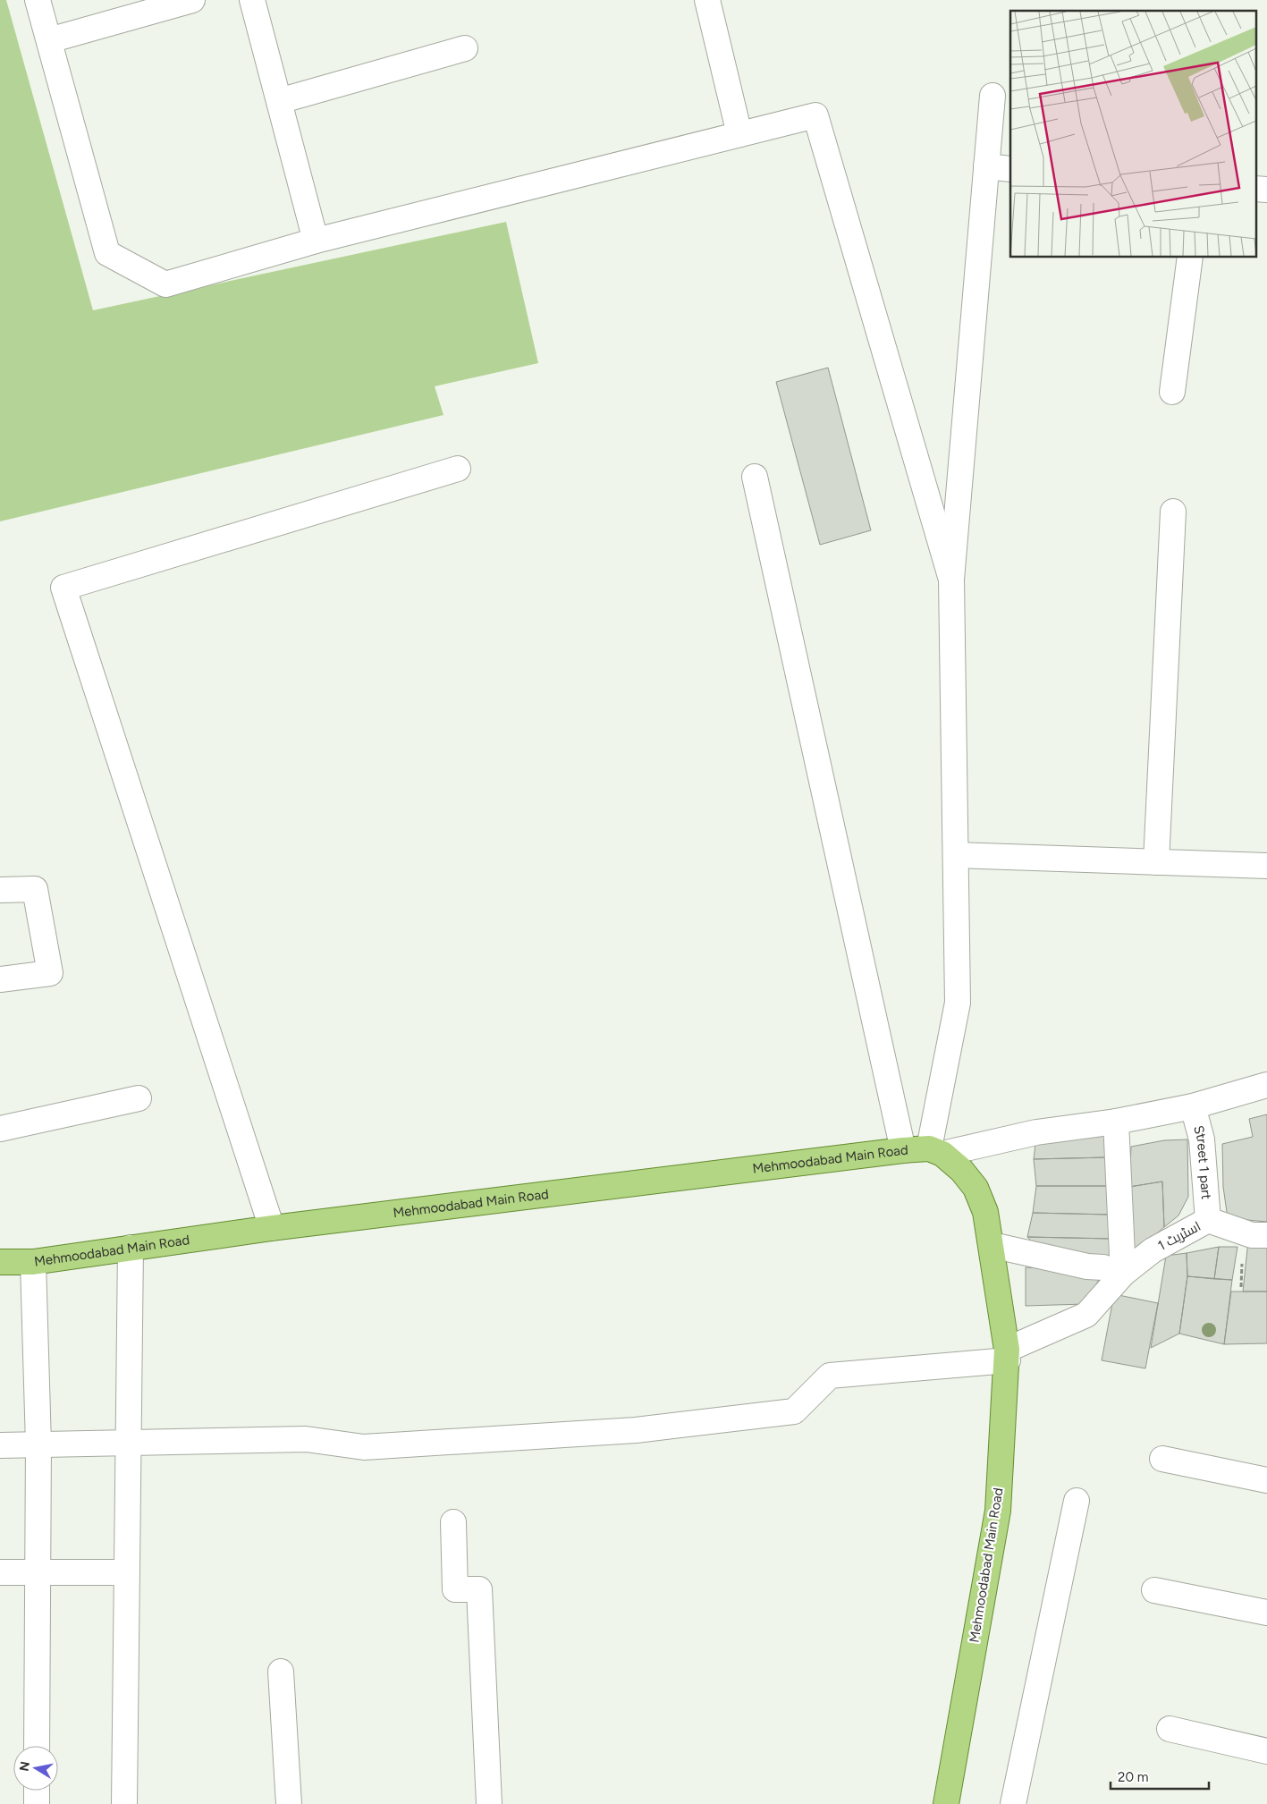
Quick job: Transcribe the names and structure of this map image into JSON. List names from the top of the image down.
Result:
{
  "streets": {
    "main road": ["Mehmoodabad Main Road"],
    "street": ["Street 1 part", "اسٹریٹ 1"]
  },
  "crossings": [
    ["Mehmoodabad Main Road", "Street 1 part"],
    ["Mehmoodabad Main Road", "اسٹریٹ 1"],
    ["Street 1 part", "اسٹریٹ 1"]
  ],
  "scale_bar": "20 m",
  "north": "left"
}
